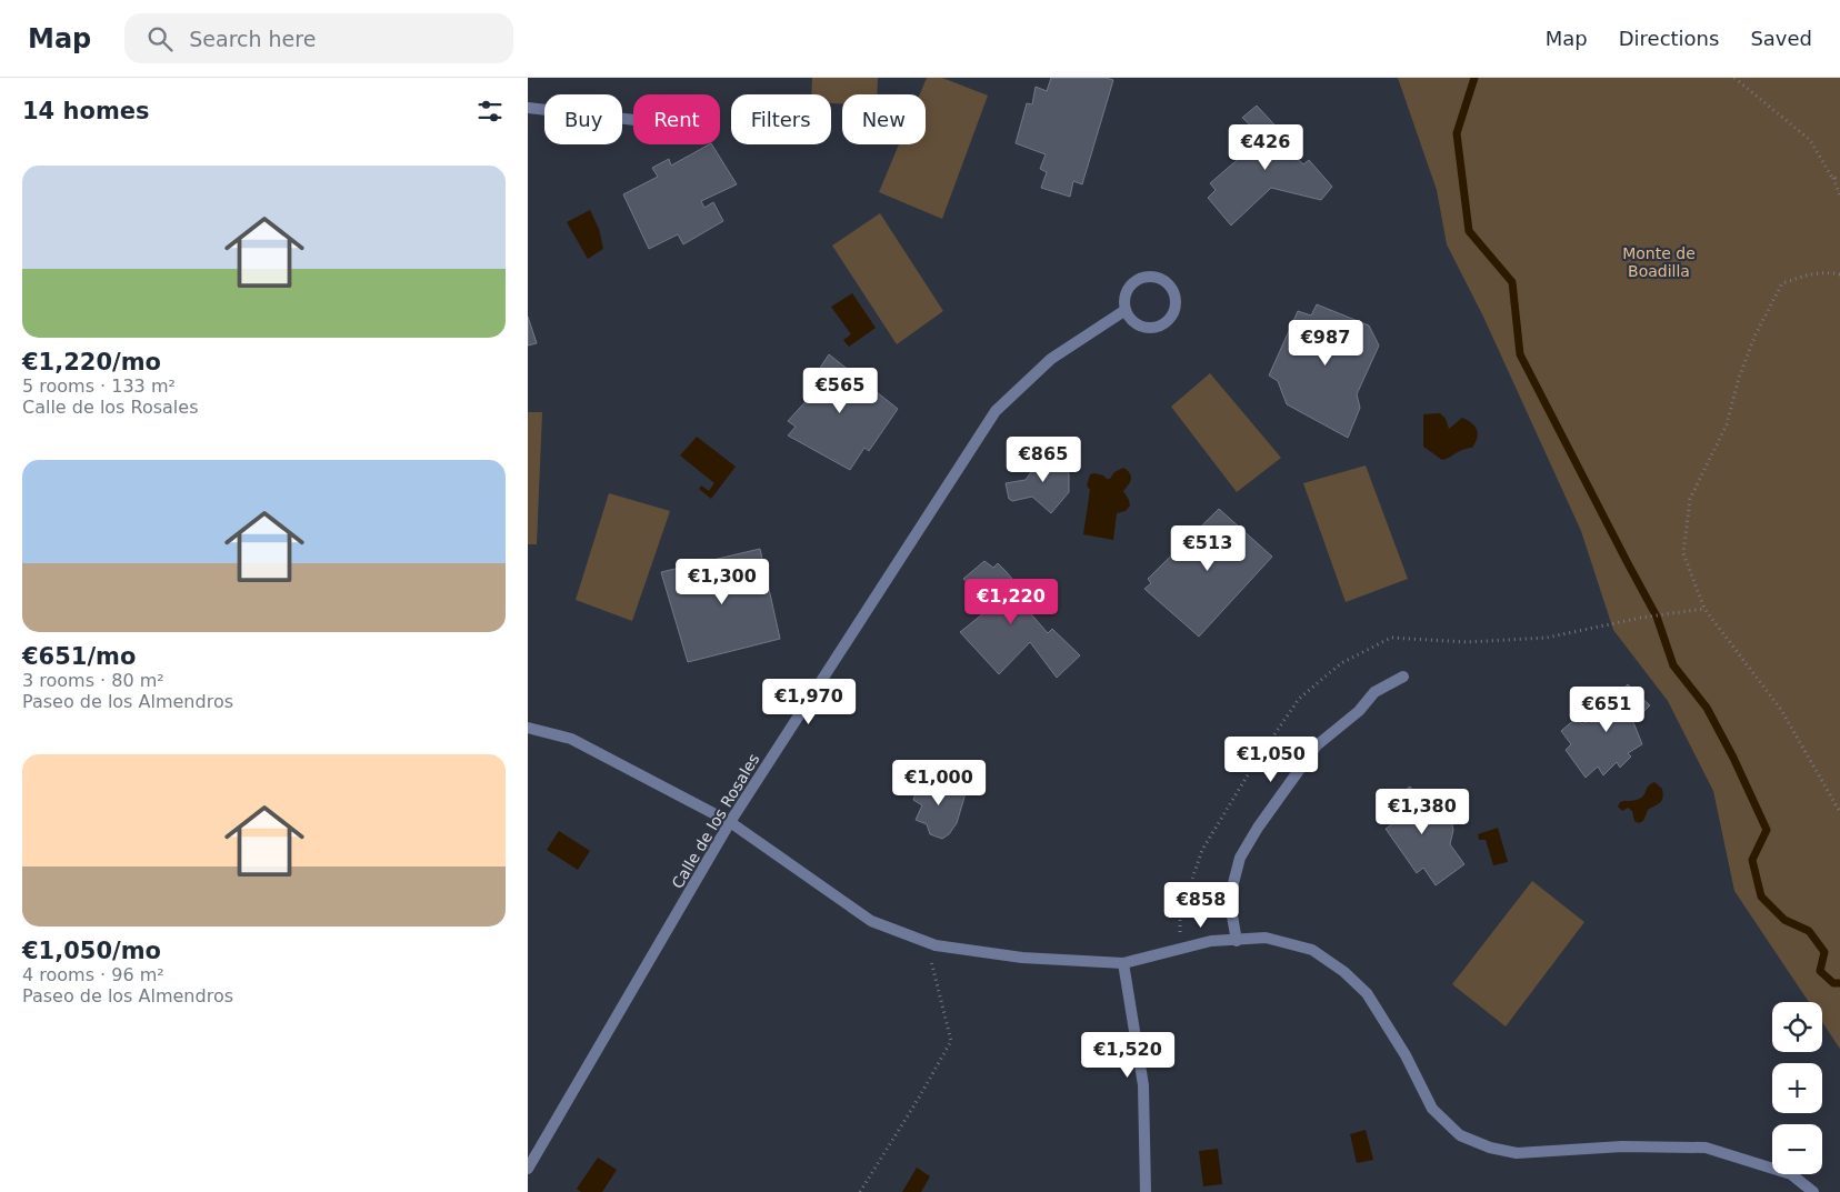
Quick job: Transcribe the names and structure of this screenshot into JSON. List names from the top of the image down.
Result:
{
  "streets": {
    "street": ["Calle de los Rosales"]
  },
  "parks": ["Monte de Boadilla"],
  "page": {
    "header": "Map",
    "search": "Search here",
    "nav": ["Map", "Directions", "Saved"],
    "heading": "14 homes",
    "chip": [
      "Buy",
      "Rent",
      "Filters",
      "New"
    ],
    "price": [
      "€426",
      "€987",
      "€565",
      "€865",
      "€513",
      "€1,300",
      "€1,220",
      "€1,970",
      "€651",
      "€1,050",
      "€1,000",
      "€1,380",
      "€858",
      "€1,520"
    ],
    "list": [
      {
        "name": "€1,220/mo",
        "note": "5 rooms · 133 m² · Calle de los Rosales"
      },
      {
        "name": "€651/mo",
        "note": "3 rooms · 80 m² · Paseo de los Almendros"
      },
      {
        "name": "€1,050/mo",
        "note": "4 rooms · 96 m² · Paseo de los Almendros"
      }
    ],
    "map_buttons": ["+", "−"]
  }
}
